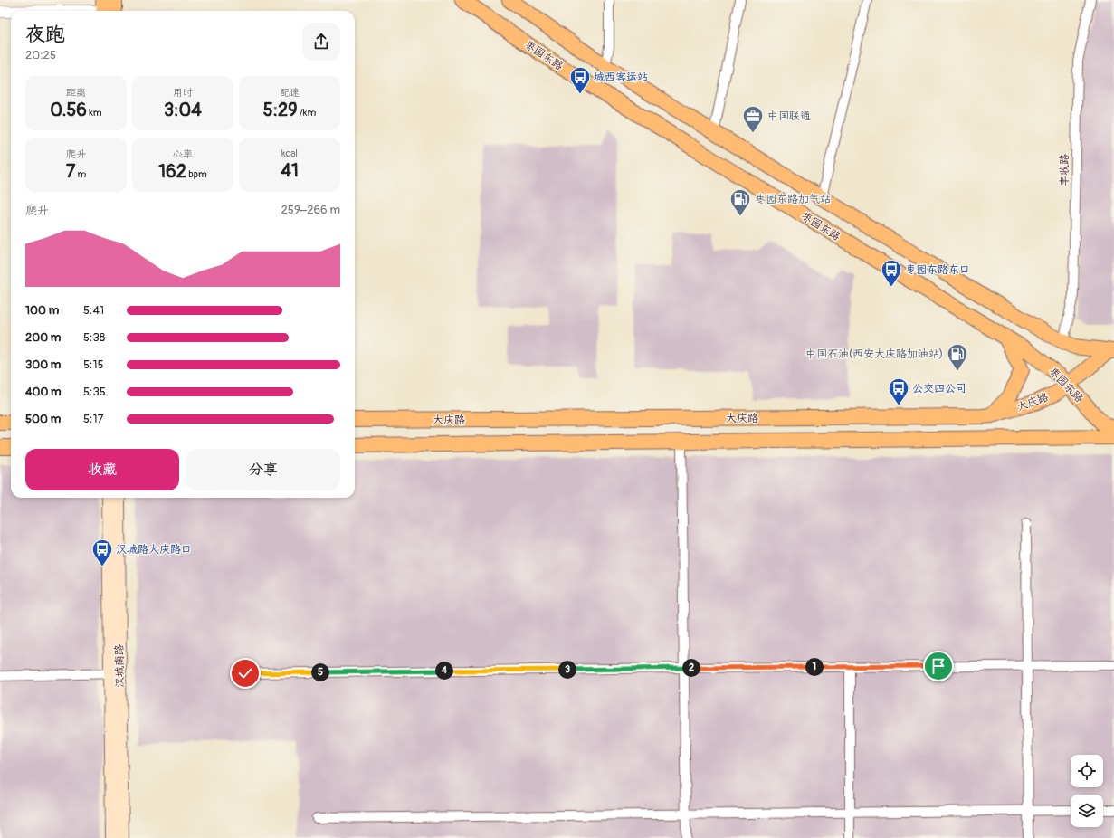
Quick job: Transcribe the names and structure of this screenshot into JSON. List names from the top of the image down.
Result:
{
  "streets": {
    "main road": ["枣园东路", "大庆路", "汉城南路"],
    "street": ["丰收路"]
  },
  "crossings": [
    ["枣园东路", "大庆路"]
  ],
  "places": {
    "bus stop": [
      "城西客运站",
      "枣园东路东口",
      "公交四公司",
      "汉城路大庆路口"
    ],
    "office": ["中国联通"],
    "fuel station": ["枣园东路加气站", "中国石油(西安大庆路加油站)"]
  },
  "page": {
    "heading": ["夜跑", "20:25"],
    "stats": [
      ["距离", "0.56 km"],
      ["用时", "3:04"],
      ["配速", "5:29 /km"],
      ["爬升", "7 m"],
      ["心率", "162 bpm"],
      ["kcal", "41"]
    ],
    "chart": ["爬升", "259–266 m"],
    "list": [
      {
        "name": "100 m",
        "note": "5:41"
      },
      {
        "name": "200 m",
        "note": "5:38"
      },
      {
        "name": "300 m",
        "note": "5:15"
      },
      {
        "name": "400 m",
        "note": "5:35"
      },
      {
        "name": "500 m",
        "note": "5:17"
      }
    ],
    "buttons": ["收藏", "分享"],
    "pins": [
      "1",
      "2",
      "3",
      "4",
      "5"
    ]
  }
}
